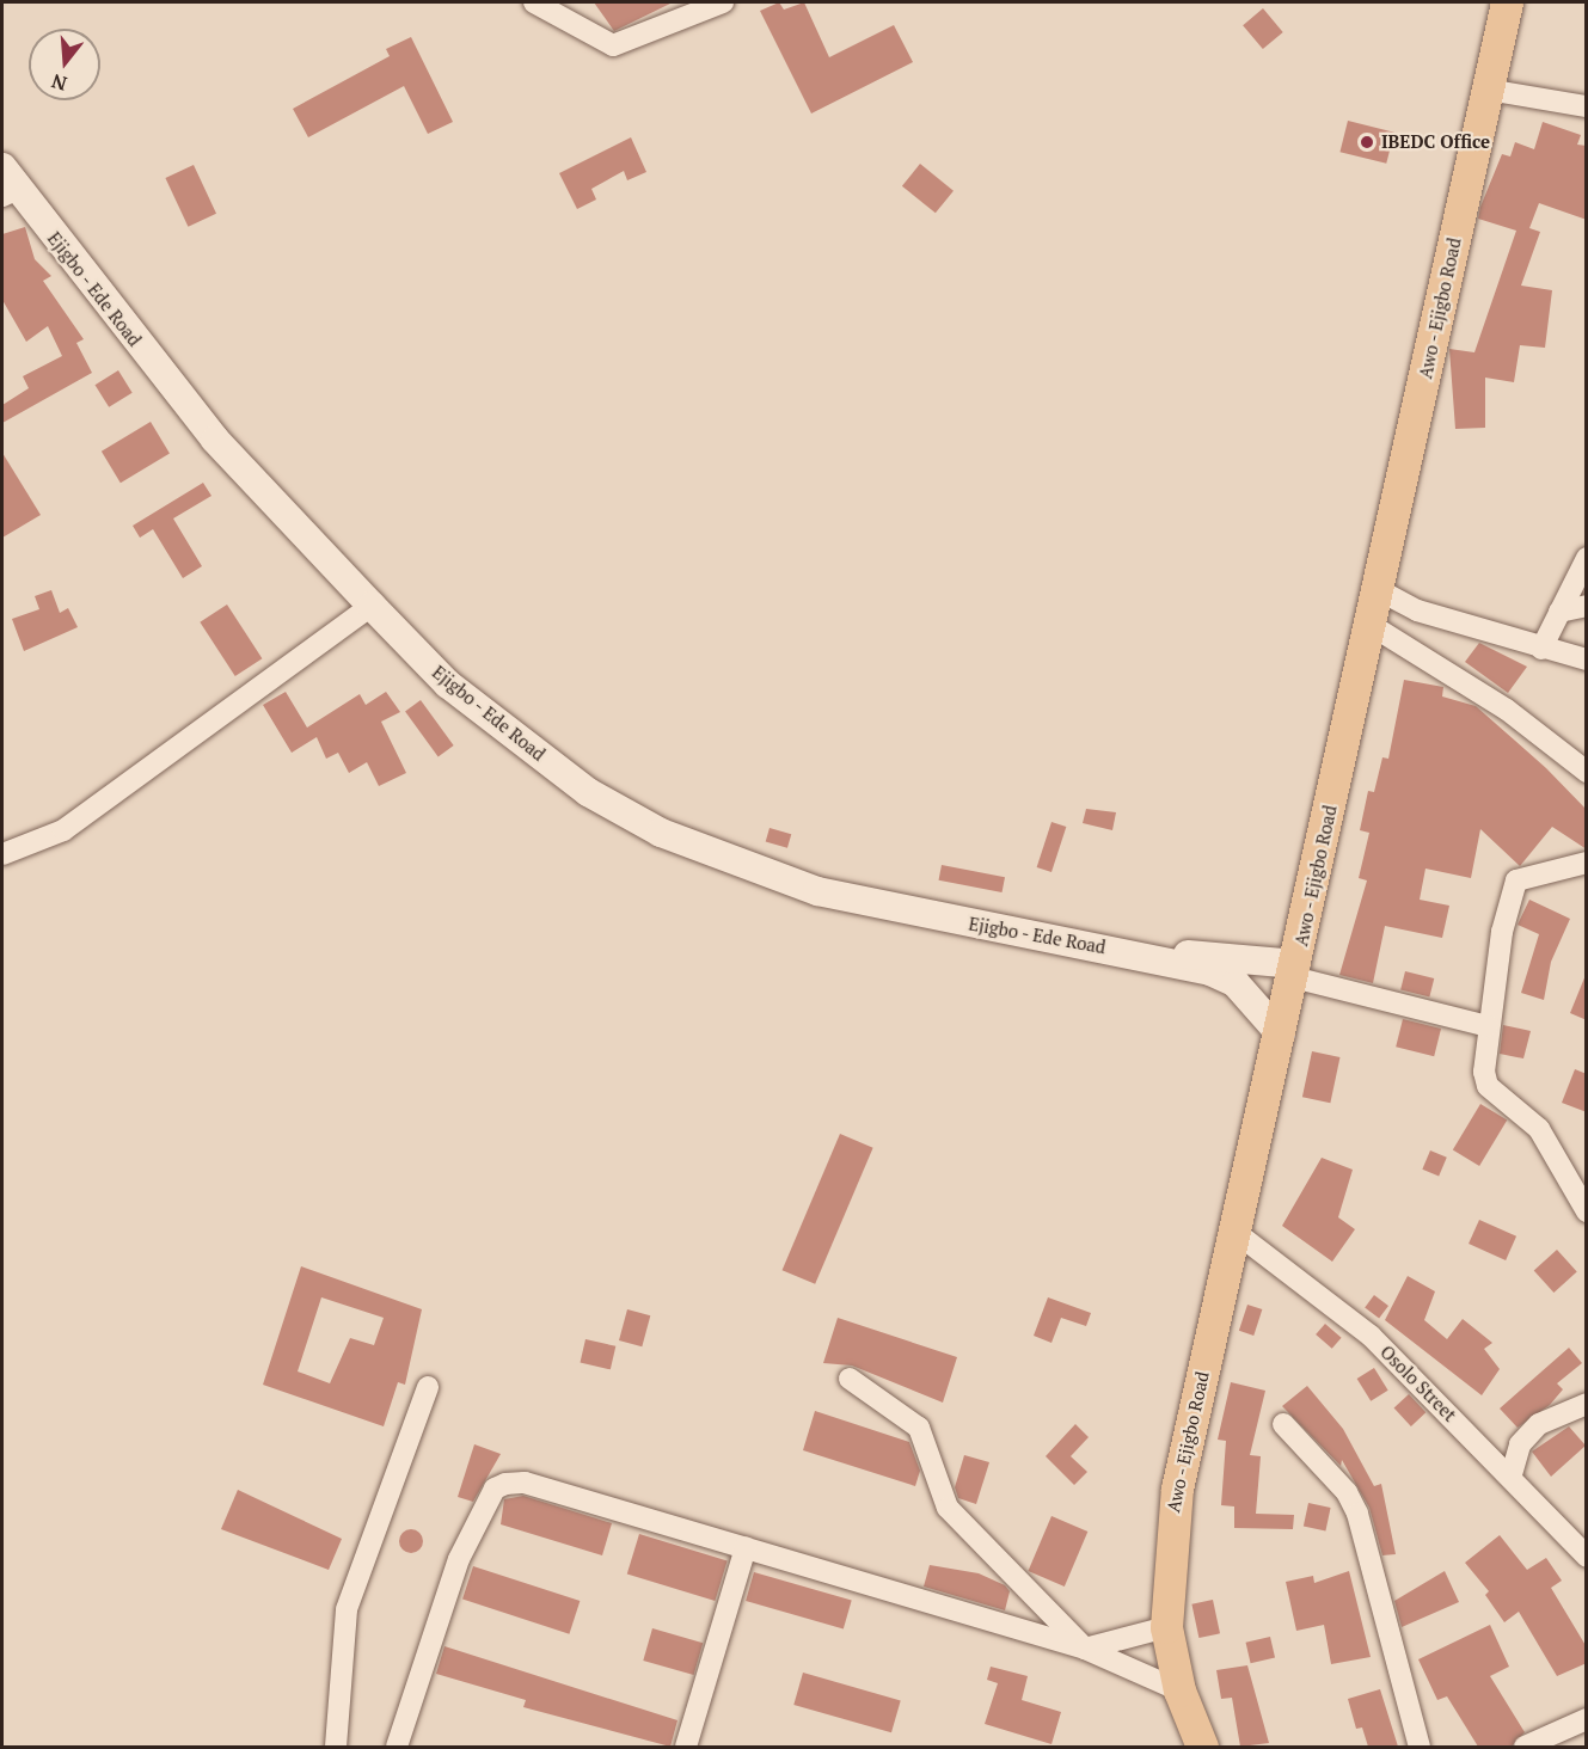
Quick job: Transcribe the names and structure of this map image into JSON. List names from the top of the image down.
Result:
{
  "streets": {
    "main road": ["Ejigbo - Ede Road", "Awo - Ejigbo Road"],
    "street": ["Osolo Street"]
  },
  "crossings": [
    ["Ejigbo - Ede Road", "Awo - Ejigbo Road"],
    ["Awo - Ejigbo Road", "Osolo Street"]
  ],
  "places": ["IBEDC Office"],
  "north": "bottom"
}
